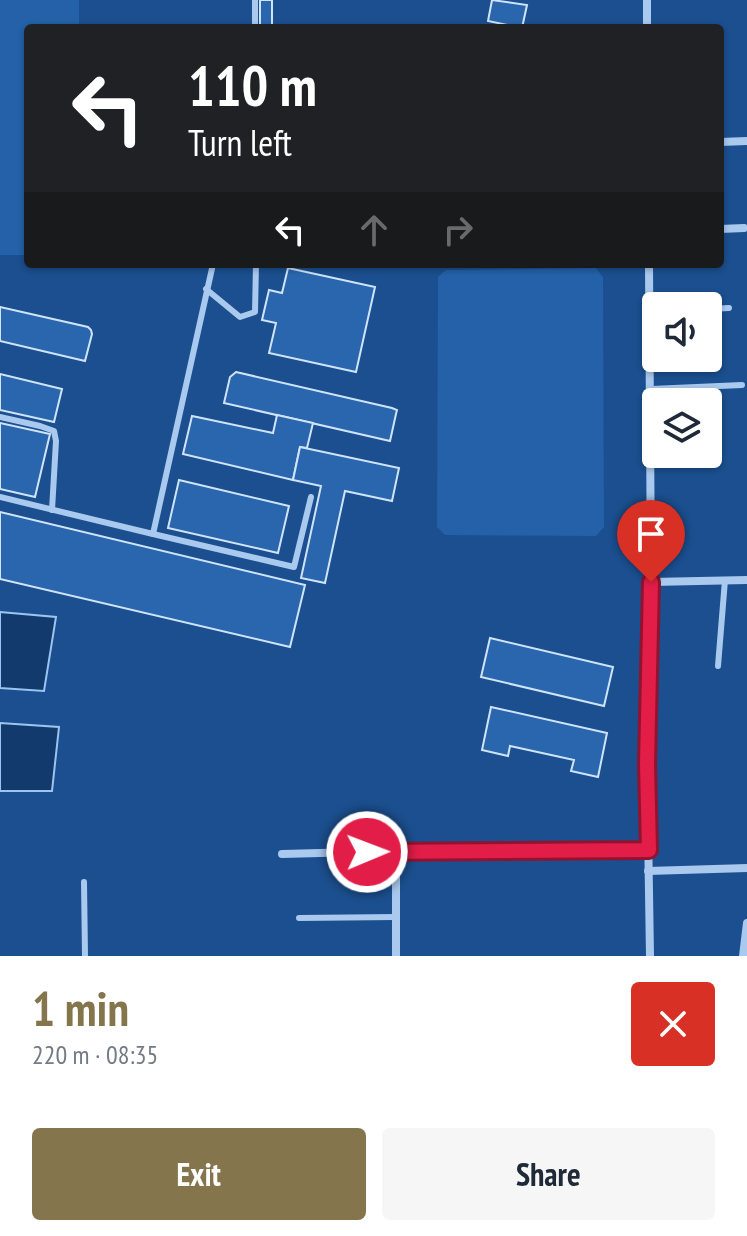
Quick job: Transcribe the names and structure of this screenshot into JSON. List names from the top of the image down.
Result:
{
  "page": {
    "turn": ["110 m", "Turn left"],
    "heading": ["1 min", "220 m · 08:35"],
    "buttons": ["Exit", "Share"]
  }
}
